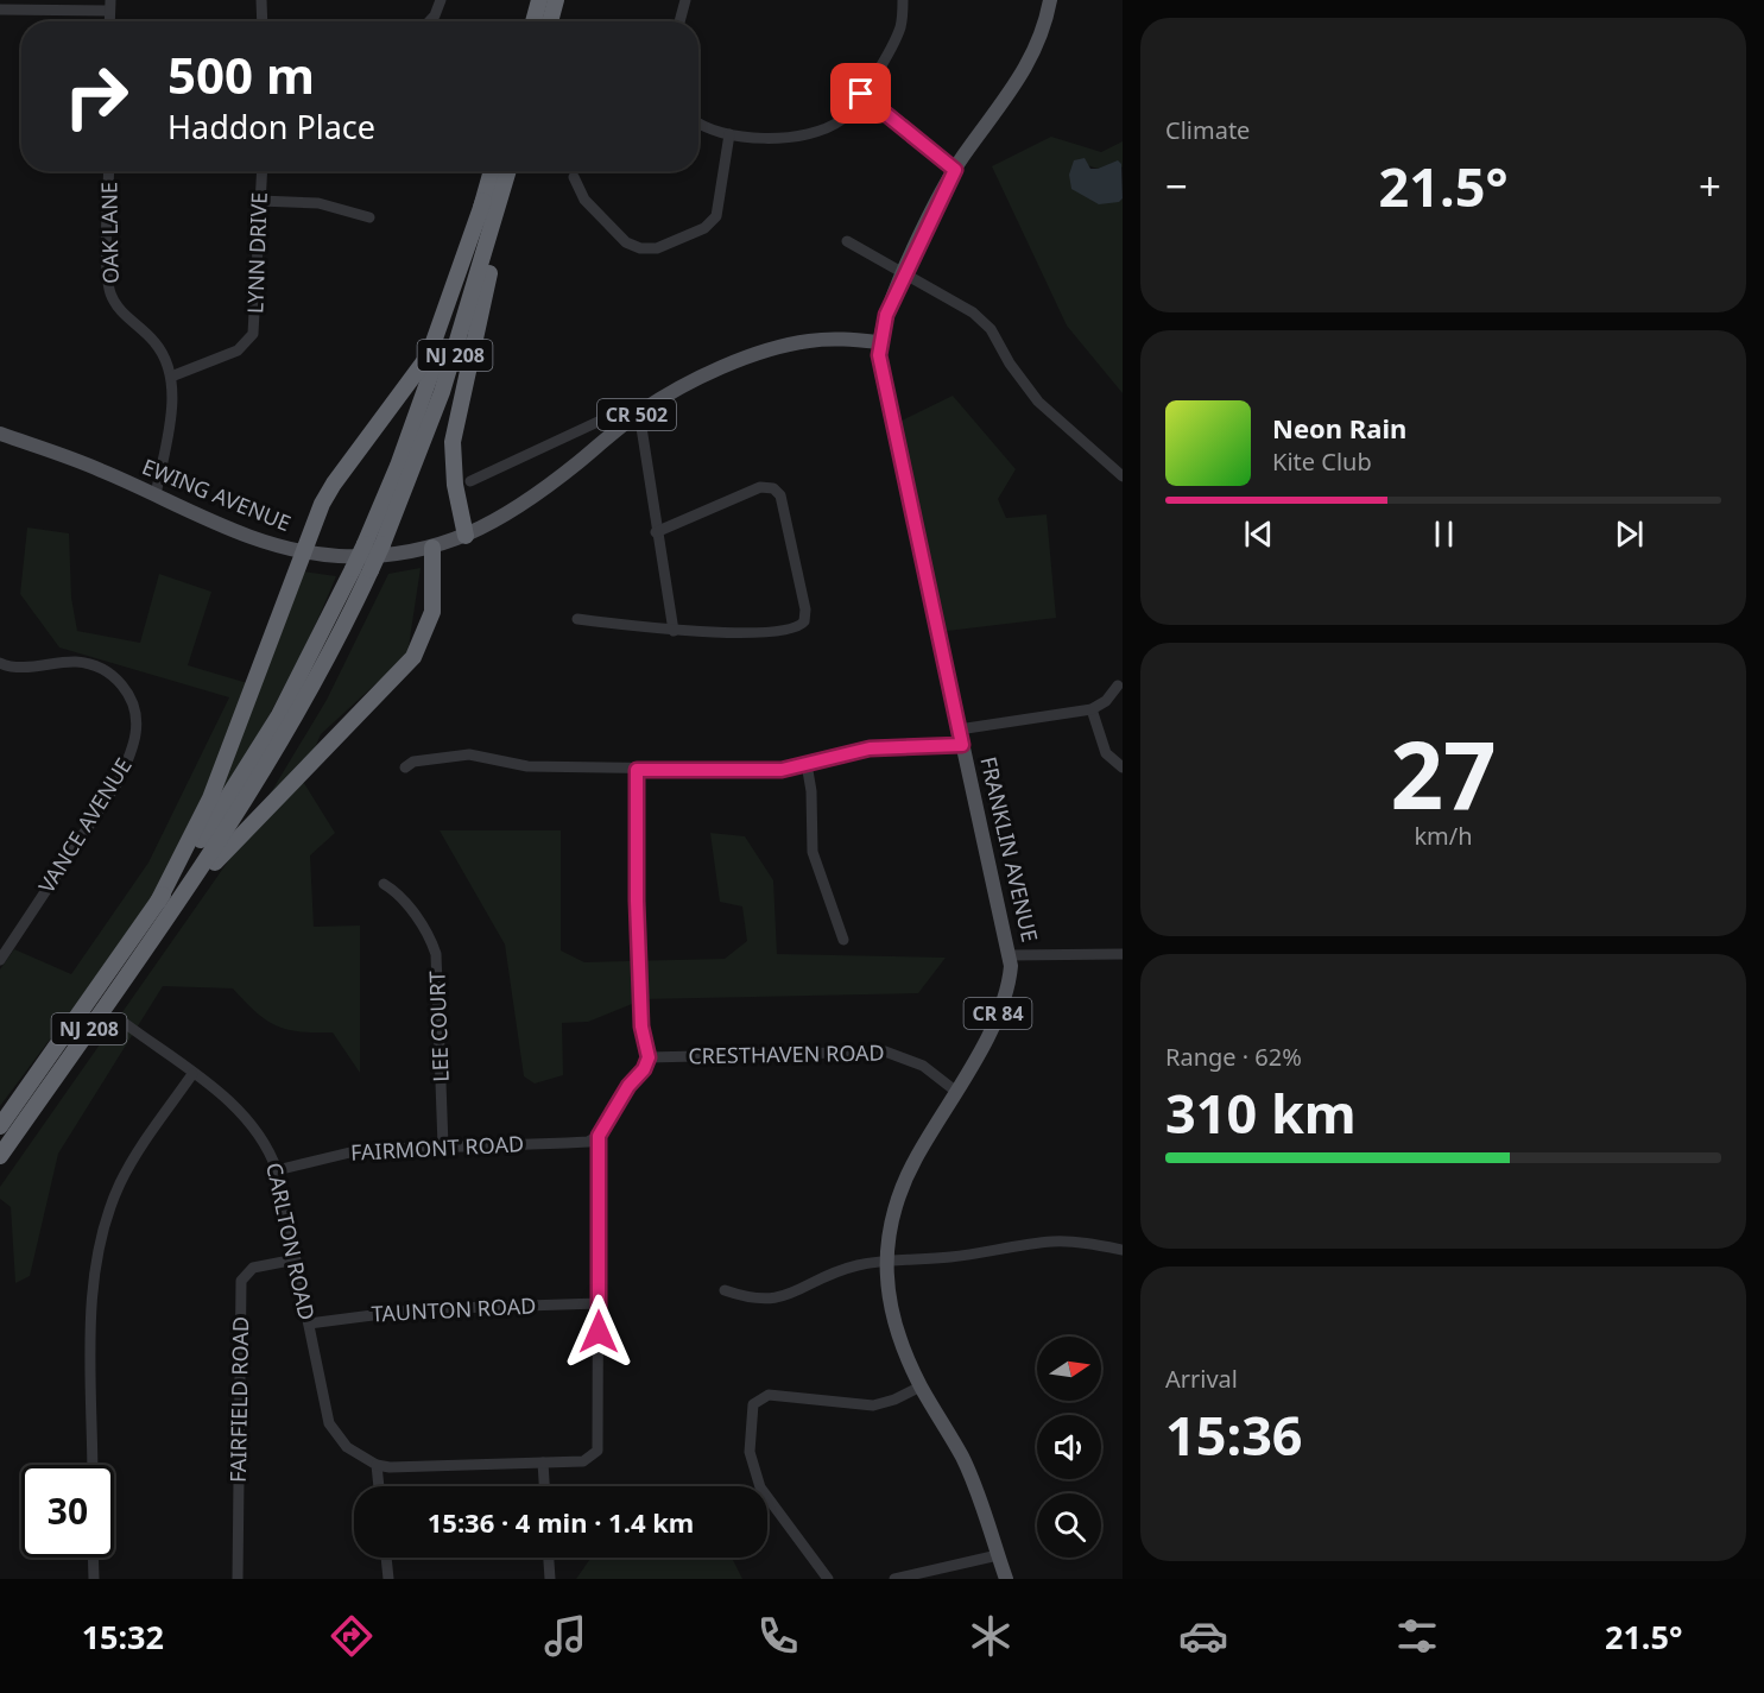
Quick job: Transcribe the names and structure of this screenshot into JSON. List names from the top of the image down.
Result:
{
  "streets": {
    "highway": ["NJ 208"],
    "main road": [
      "CR 502",
      "EWING AVENUE",
      "FRANKLIN AVENUE",
      "CR 84"
    ],
    "street": [
      "OAK LANE",
      "LYNN DRIVE",
      "VANCE AVENUE",
      "LEE COURT",
      "CRESTHAVEN ROAD",
      "FAIRMONT ROAD",
      "CARLTON ROAD",
      "TAUNTON ROAD",
      "FAIRFIELD ROAD"
    ]
  },
  "crossings": [
    ["OAK LANE", "LYNN DRIVE"],
    ["OAK LANE", "EWING AVENUE"],
    ["EWING AVENUE", "FRANKLIN AVENUE"],
    ["FRANKLIN AVENUE", "CRESTHAVEN ROAD"],
    ["LEE COURT", "FAIRMONT ROAD"],
    ["FAIRMONT ROAD", "CARLTON ROAD"],
    ["CARLTON ROAD", "TAUNTON ROAD"],
    ["CARLTON ROAD", "FAIRFIELD ROAD"]
  ],
  "north": "right",
  "page": {
    "tile": [
      "Climate",
      ["27", "km/h"],
      ["Range · 62%", "310 km"],
      ["Arrival", "15:36"]
    ],
    "turn": ["500 m", "Haddon Place"],
    "heat": ["−", "21.5°", "+"],
    "song": ["Neon Rain", "Kite Club"],
    "limit": "30",
    "trip": "15:36 · 4 min · 1.4 km",
    "tabs": ["15:32", "21.5°"]
  }
}
